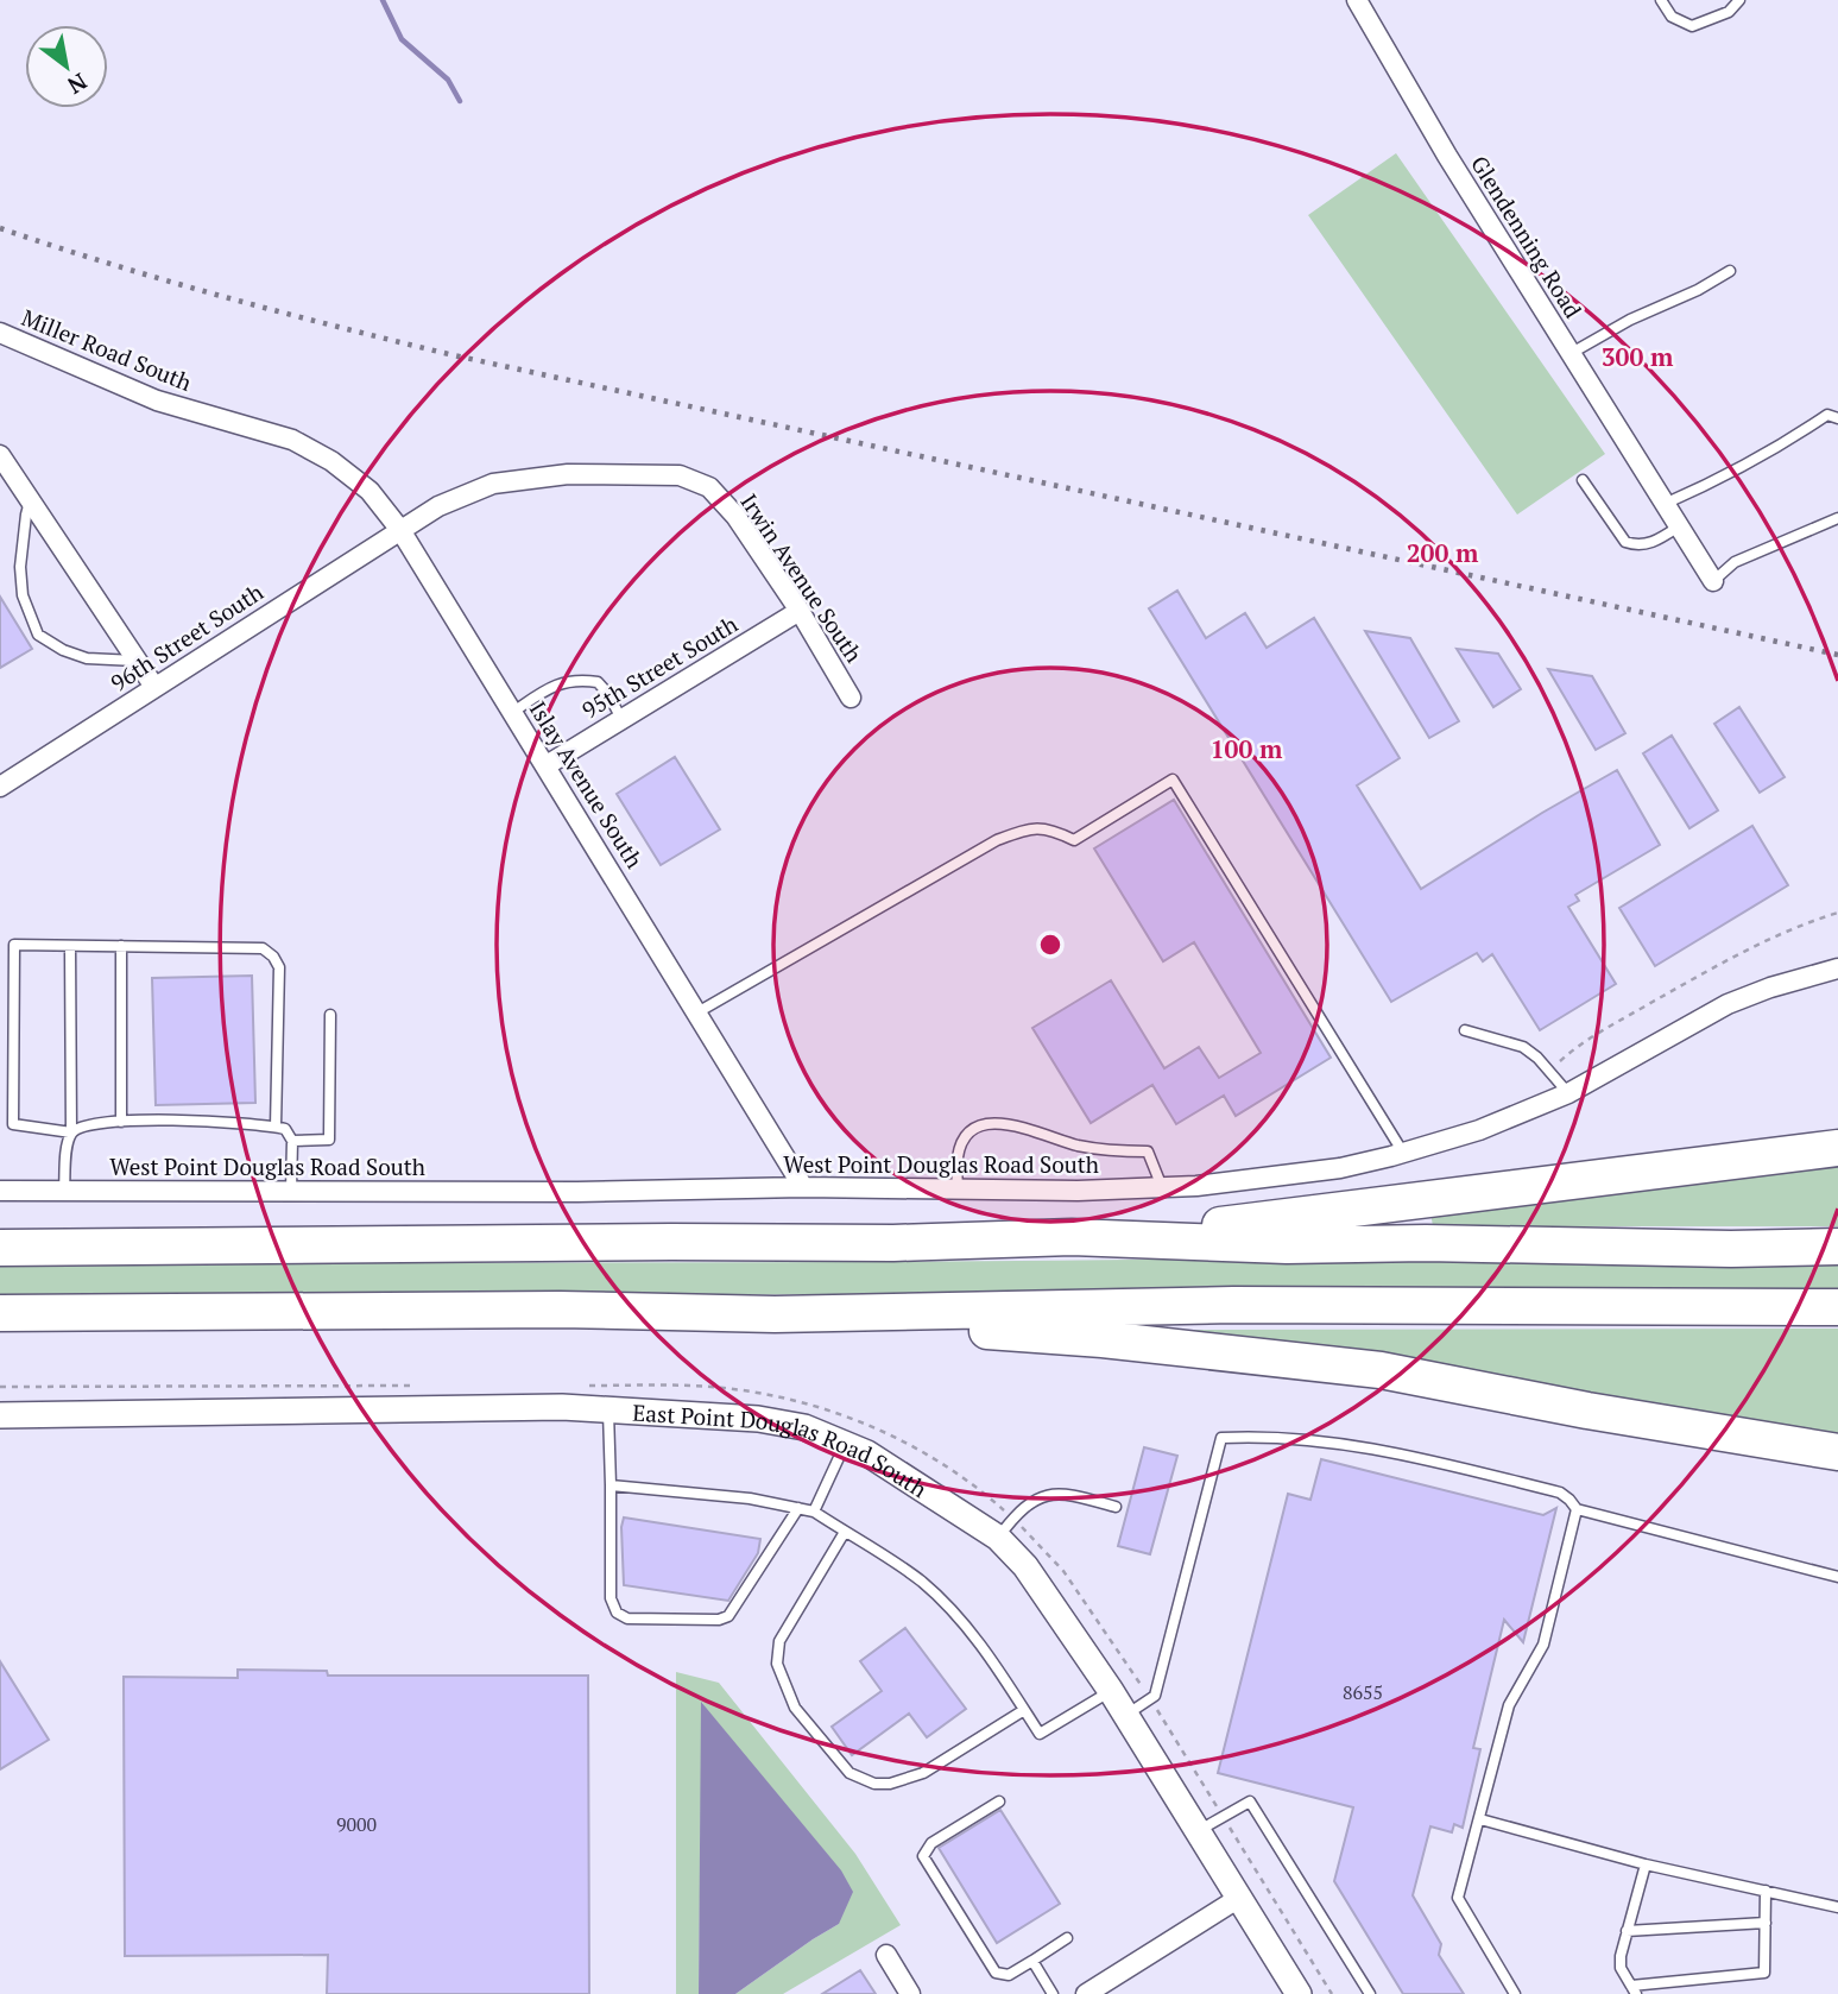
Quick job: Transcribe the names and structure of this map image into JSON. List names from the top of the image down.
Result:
{
  "streets": {
    "street": [
      "Glendenning Road",
      "Miller Road South",
      "Irwin Avenue South",
      "96th Street South",
      "95th Street South",
      "Islay Avenue South",
      "West Point Douglas Road South",
      "East Point Douglas Road South"
    ]
  },
  "crossings": [
    ["Miller Road South", "Islay Avenue South"],
    ["Irwin Avenue South", "96th Street South"],
    ["Irwin Avenue South", "95th Street South"],
    ["Irwin Avenue South", "Islay Avenue South"],
    ["96th Street South", "Islay Avenue South"],
    ["95th Street South", "Islay Avenue South"],
    ["Islay Avenue South", "West Point Douglas Road South"]
  ],
  "house_numbers": ["8655", "9000"],
  "north": "bottom right",
  "rings": ["300 m", "200 m", "100 m"]
}
